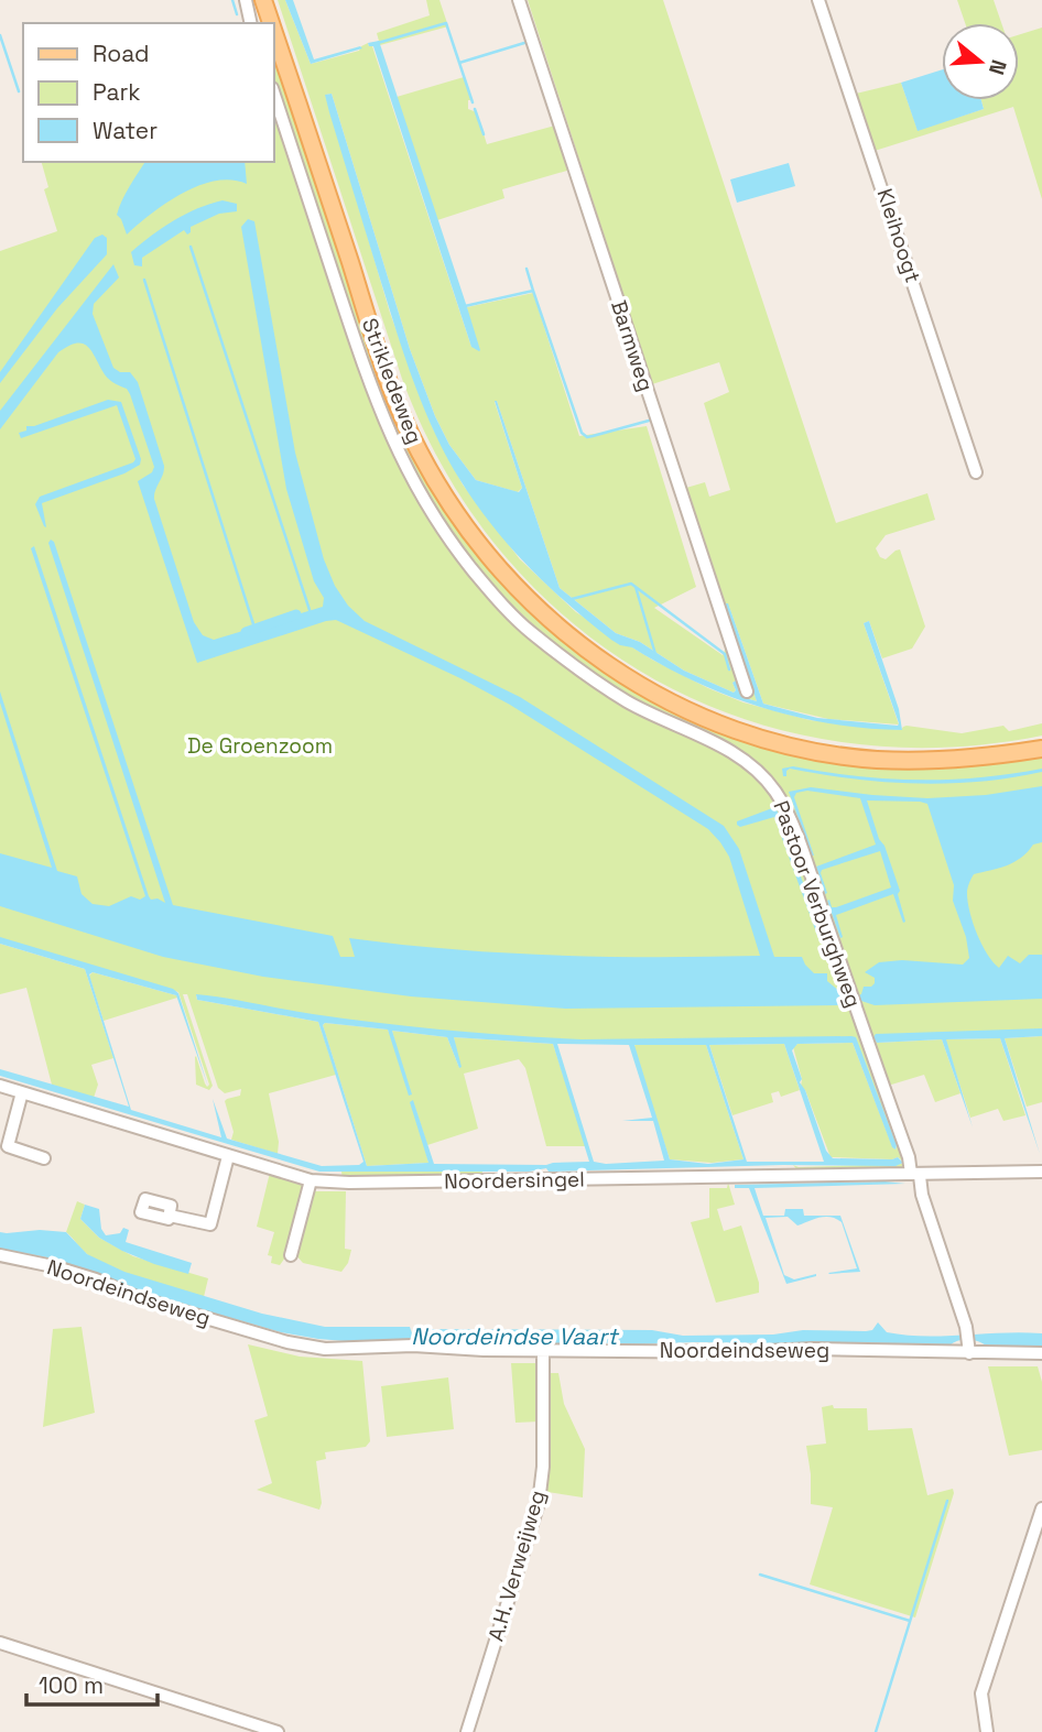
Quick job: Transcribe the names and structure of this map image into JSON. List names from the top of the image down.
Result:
{
  "streets": {
    "main road": ["Strikledeweg"],
    "street": [
      "Kleihoogt",
      "Barmweg",
      "Pastoor Verburghweg",
      "Noordersingel",
      "Noordeindseweg",
      "A.H. Verweijweg"
    ]
  },
  "crossings": [
    ["Pastoor Verburghweg", "Noordersingel"],
    ["Pastoor Verburghweg", "Noordeindseweg"],
    ["Noordeindseweg", "A.H. Verweijweg"]
  ],
  "water": ["Noordeindse Vaart"],
  "parks": ["De Groenzoom"],
  "legend": ["Road", "Park", "Water"],
  "scale_bar": "100 m",
  "north": "right"
}
